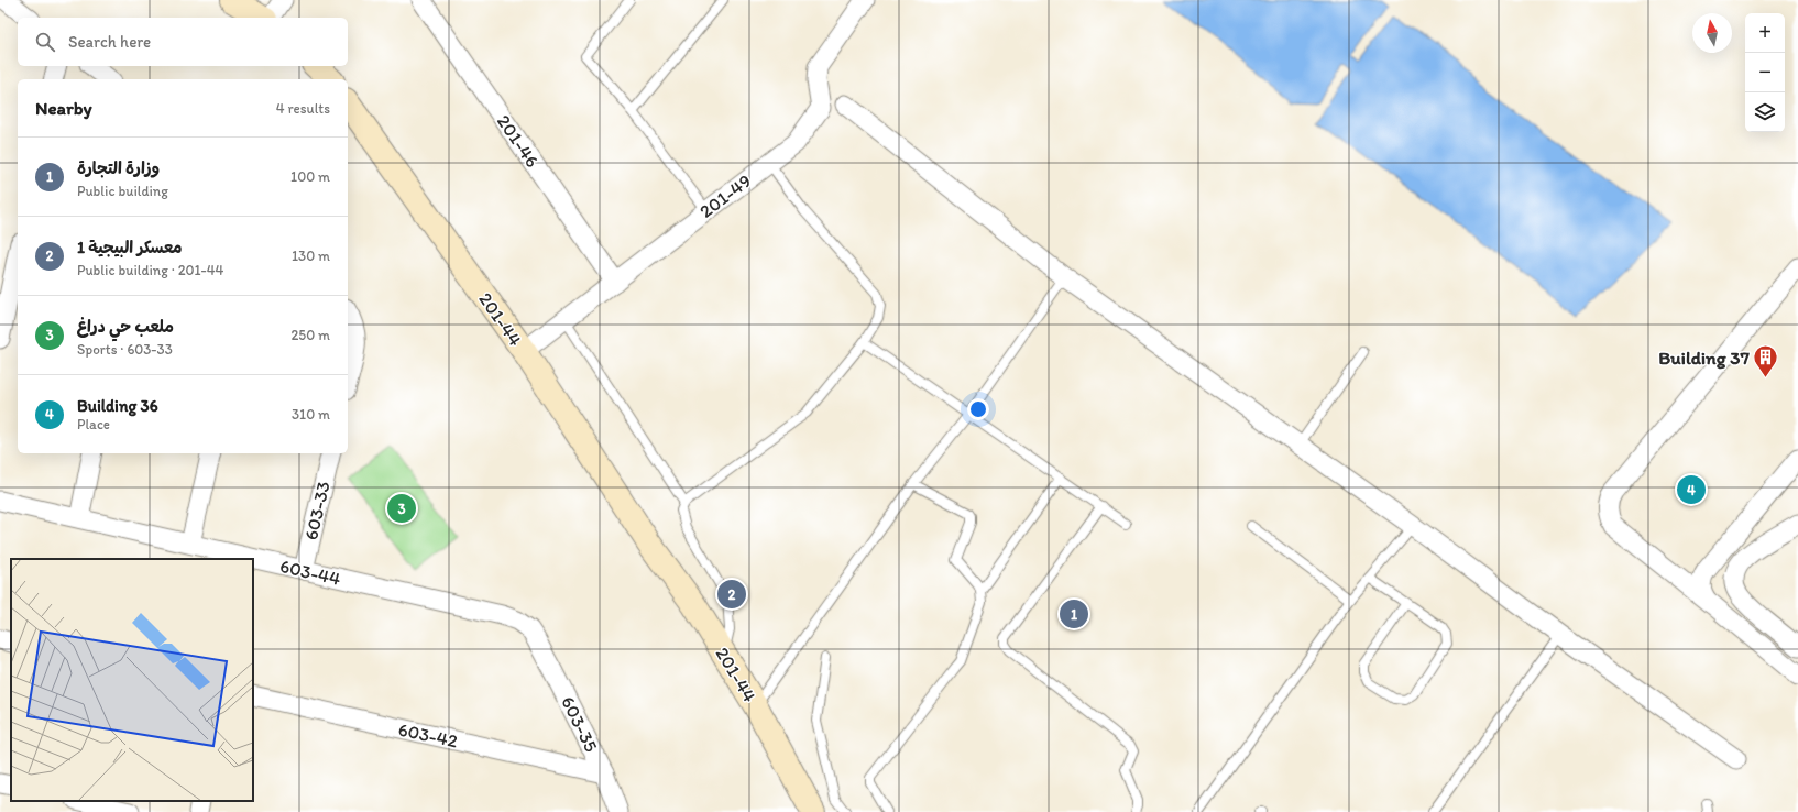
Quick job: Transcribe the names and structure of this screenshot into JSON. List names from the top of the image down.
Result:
{
  "streets": {
    "street": [
      "201-46",
      "201-49",
      "201-44",
      "603-33",
      "603-44",
      "603-35",
      "603-42"
    ]
  },
  "crossings": [
    ["201-46", "201-49"],
    ["201-49", "201-44"],
    ["603-33", "603-44"],
    ["603-44", "603-35"],
    ["603-35", "603-42"]
  ],
  "places": {
    "building": ["Building 37"]
  },
  "north": "top",
  "page": {
    "map_buttons": ["+", "−"],
    "search": "Search here",
    "heading": ["Nearby", "4 results"],
    "list": [
      {
        "mark": "1",
        "name": "وزارة التجارة",
        "note": "Public building",
        "value": "100 m"
      },
      {
        "mark": "2",
        "name": "معسكر البيجية 1",
        "note": "Public building · 201-44",
        "value": "130 m"
      },
      {
        "mark": "3",
        "name": "ملعب حي دراغ",
        "note": "Sports · 603-33",
        "value": "250 m"
      },
      {
        "mark": "4",
        "name": "Building 36",
        "note": "Place",
        "value": "310 m"
      }
    ],
    "pins": [
      "4",
      "3",
      "2",
      "1"
    ]
  }
}
